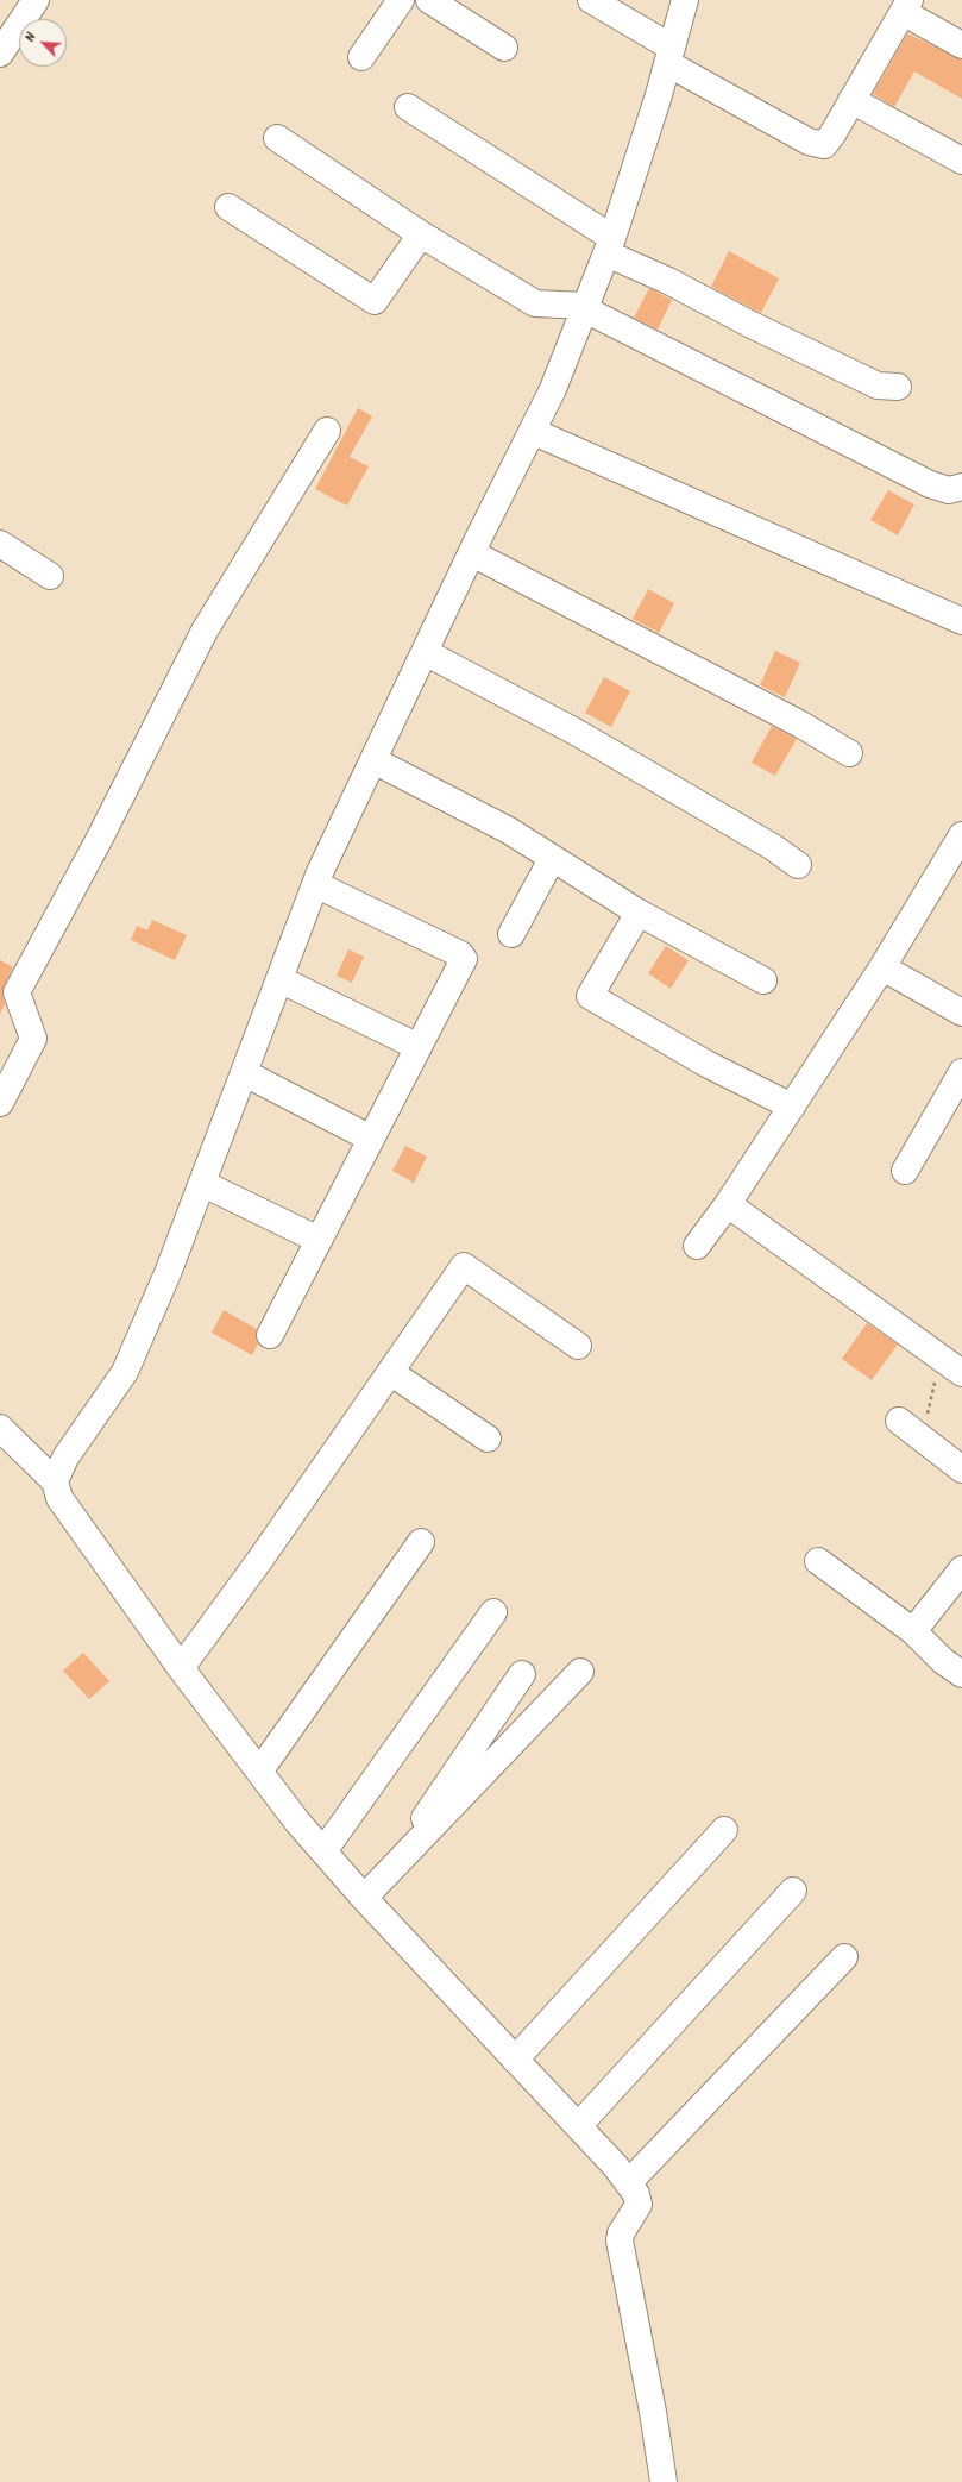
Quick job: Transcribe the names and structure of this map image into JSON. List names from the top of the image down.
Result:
{
  "north": "top left"
}
